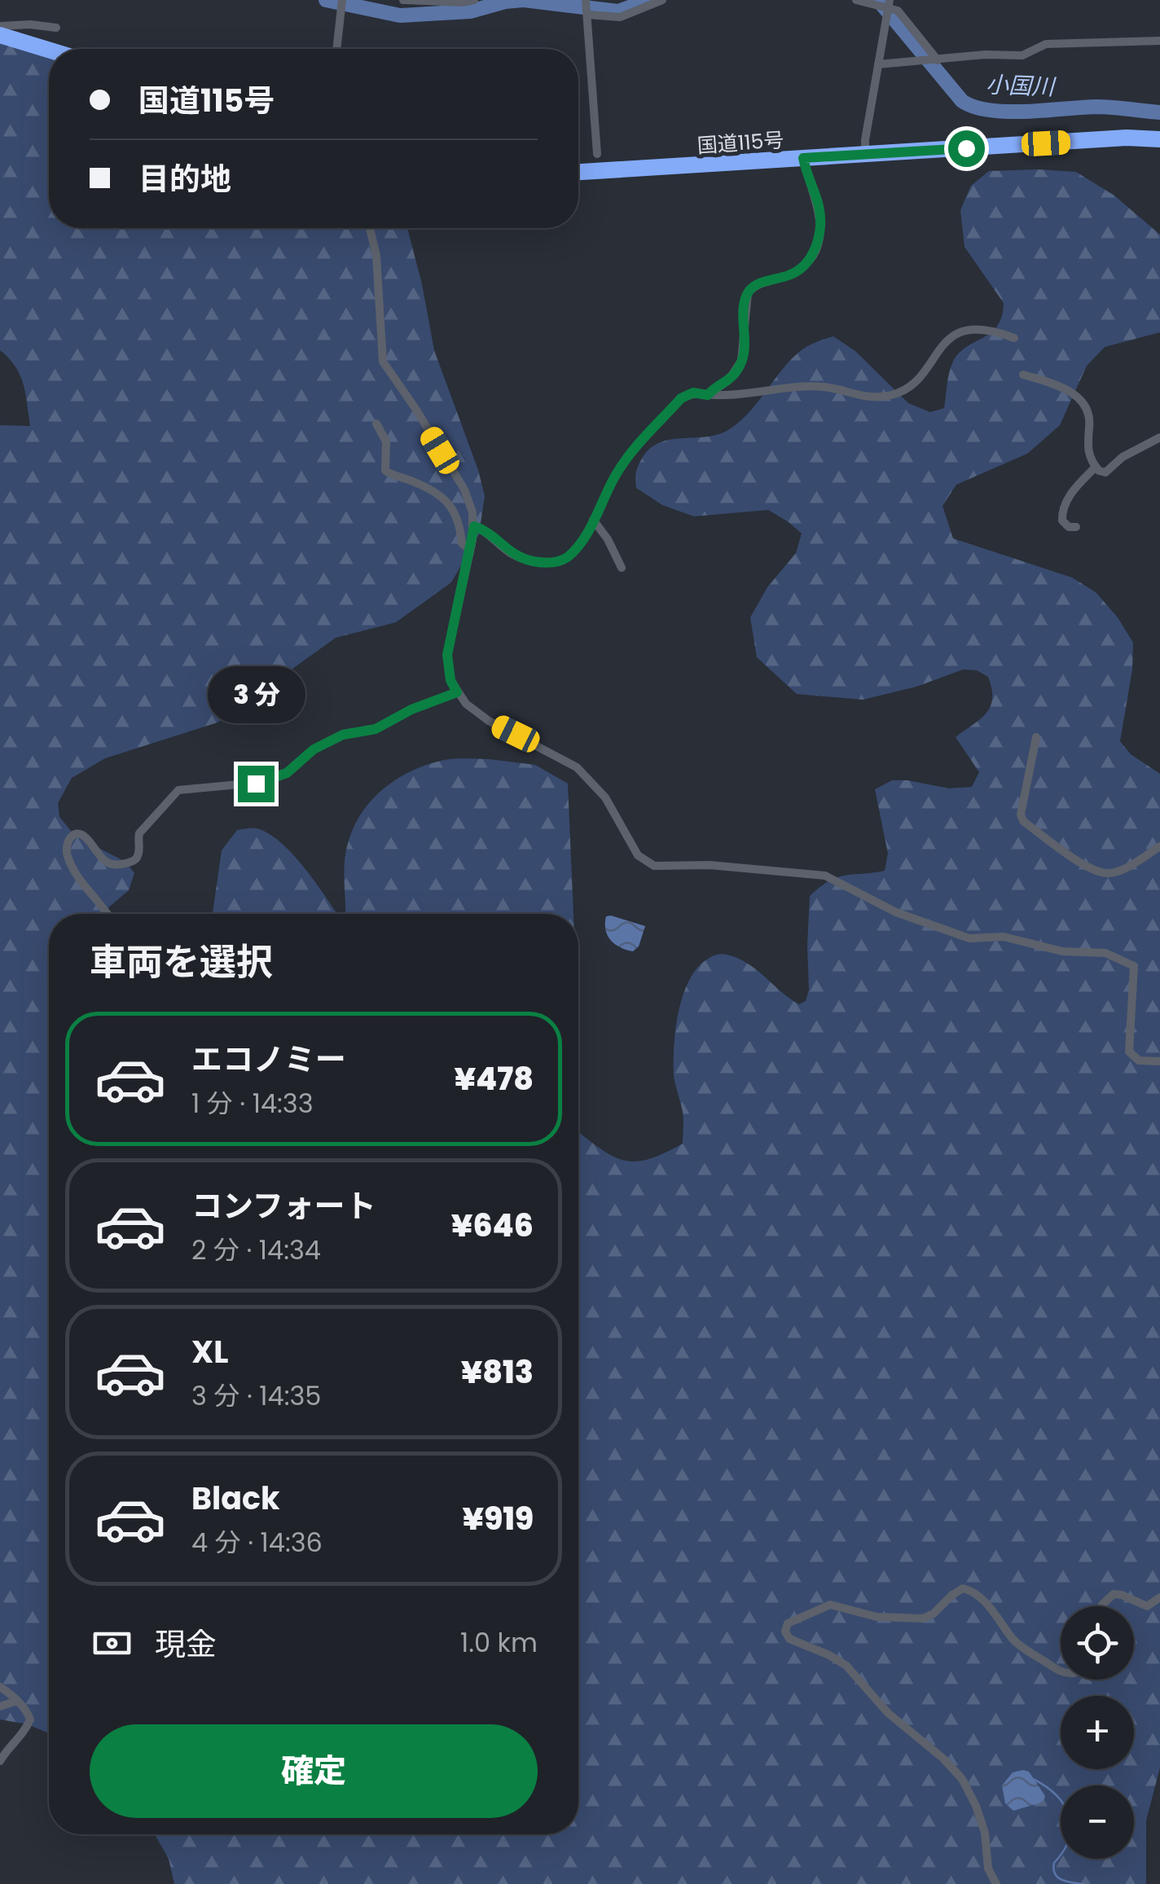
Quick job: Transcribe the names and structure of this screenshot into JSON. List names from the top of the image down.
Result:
{
  "streets": {
    "highway": ["国道115号"]
  },
  "water": ["小国川"],
  "page": {
    "banner": ["国道115号", "目的地"],
    "bubble": "3 分",
    "heading": "車両を選択",
    "list": [
      {
        "name": "エコノミー",
        "note": "1 分 · 14:33",
        "value": "¥478"
      },
      {
        "name": "コンフォート",
        "note": "2 分 · 14:34",
        "value": "¥646"
      },
      {
        "name": "XL",
        "note": "3 分 · 14:35",
        "value": "¥813"
      },
      {
        "name": "Black",
        "note": "4 分 · 14:36",
        "value": "¥919"
      }
    ],
    "pay": ["現金", "1.0 km"],
    "map_buttons": ["+", "−"],
    "buttons": "確定"
  }
}
